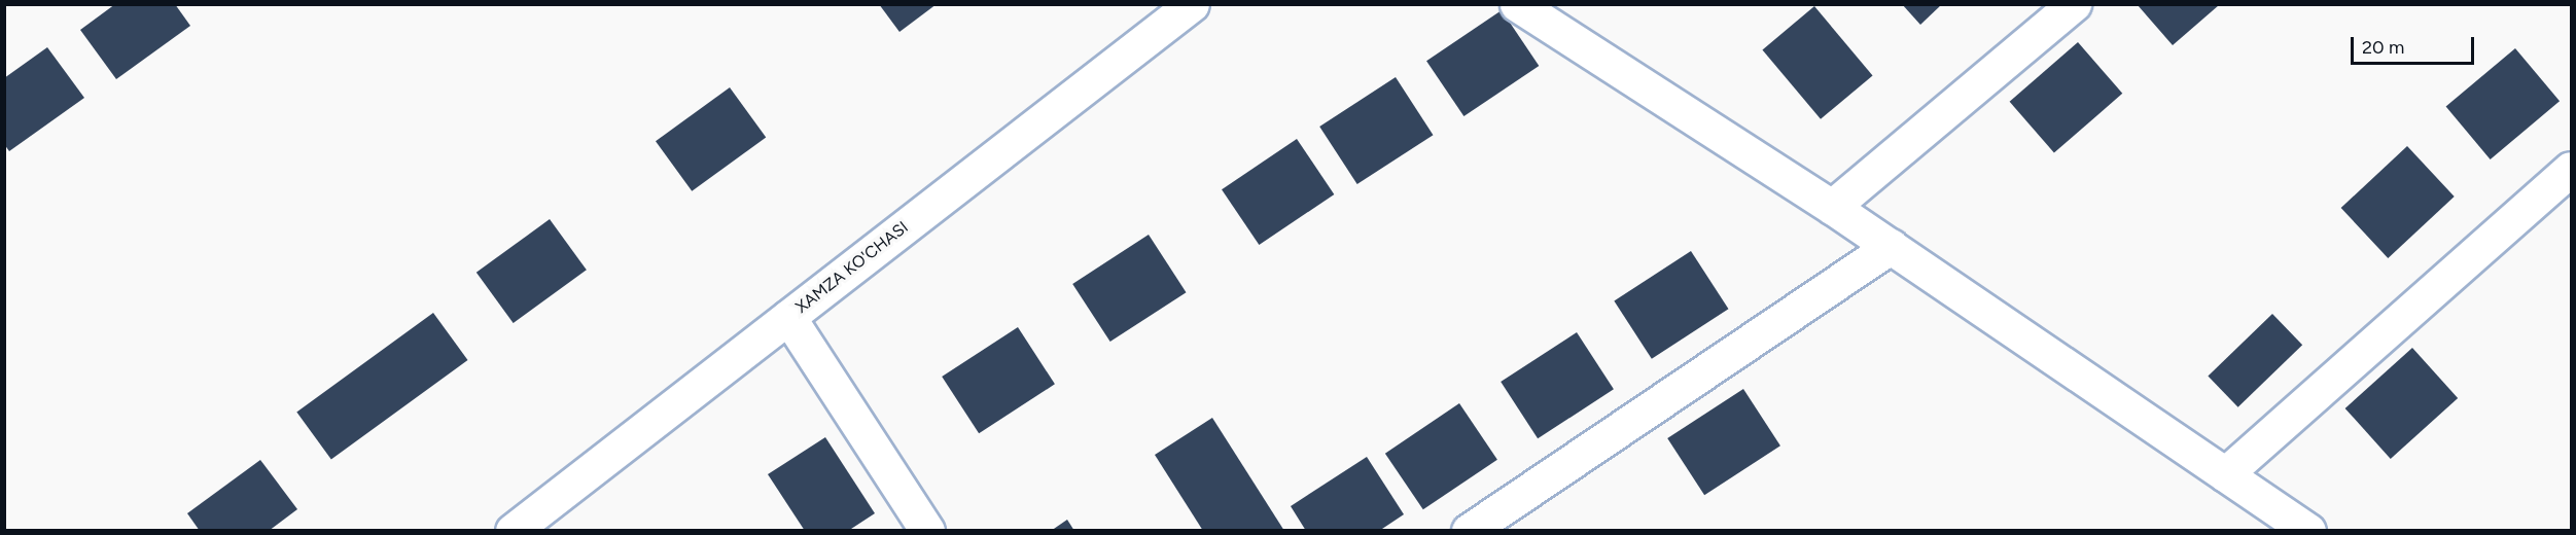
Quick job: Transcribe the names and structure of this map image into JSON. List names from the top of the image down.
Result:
{
  "streets": {
    "street": ["XAMZA KO'CHASI"]
  },
  "scale_bar": "20 m"
}
